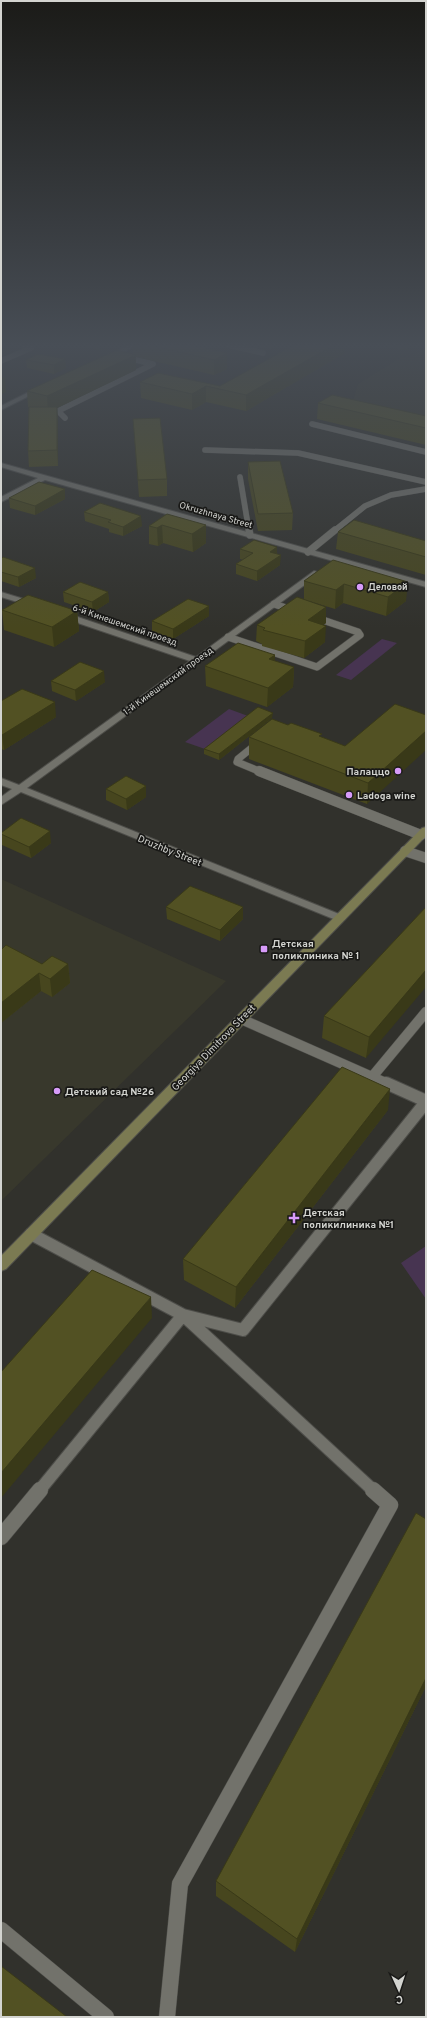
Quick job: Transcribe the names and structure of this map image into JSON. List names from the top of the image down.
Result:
{
  "streets": {
    "main road": ["Georgiya Dimitrova Street"],
    "street": [
      "Okruzhnaya Street",
      "6-й Кинешемский проезд",
      "1-й Кинешемский проезд",
      "Druzhby Street"
    ]
  },
  "crossings": [
    ["Okruzhnaya Street", "1-й Кинешемский проезд"],
    ["6-й Кинешемский проезд", "1-й Кинешемский проезд"],
    ["1-й Кинешемский проезд", "Druzhby Street"],
    ["Druzhby Street", "Georgiya Dimitrova Street"]
  ],
  "places": {
    "other": [
      "Деловой",
      "Палаццо",
      "Ladoga wine",
      "Детский сад №26"
    ],
    "transit": ["Детская поликлиника № 1"],
    "health": ["Детская поликилиника №1"]
  },
  "north": "bottom"
}
